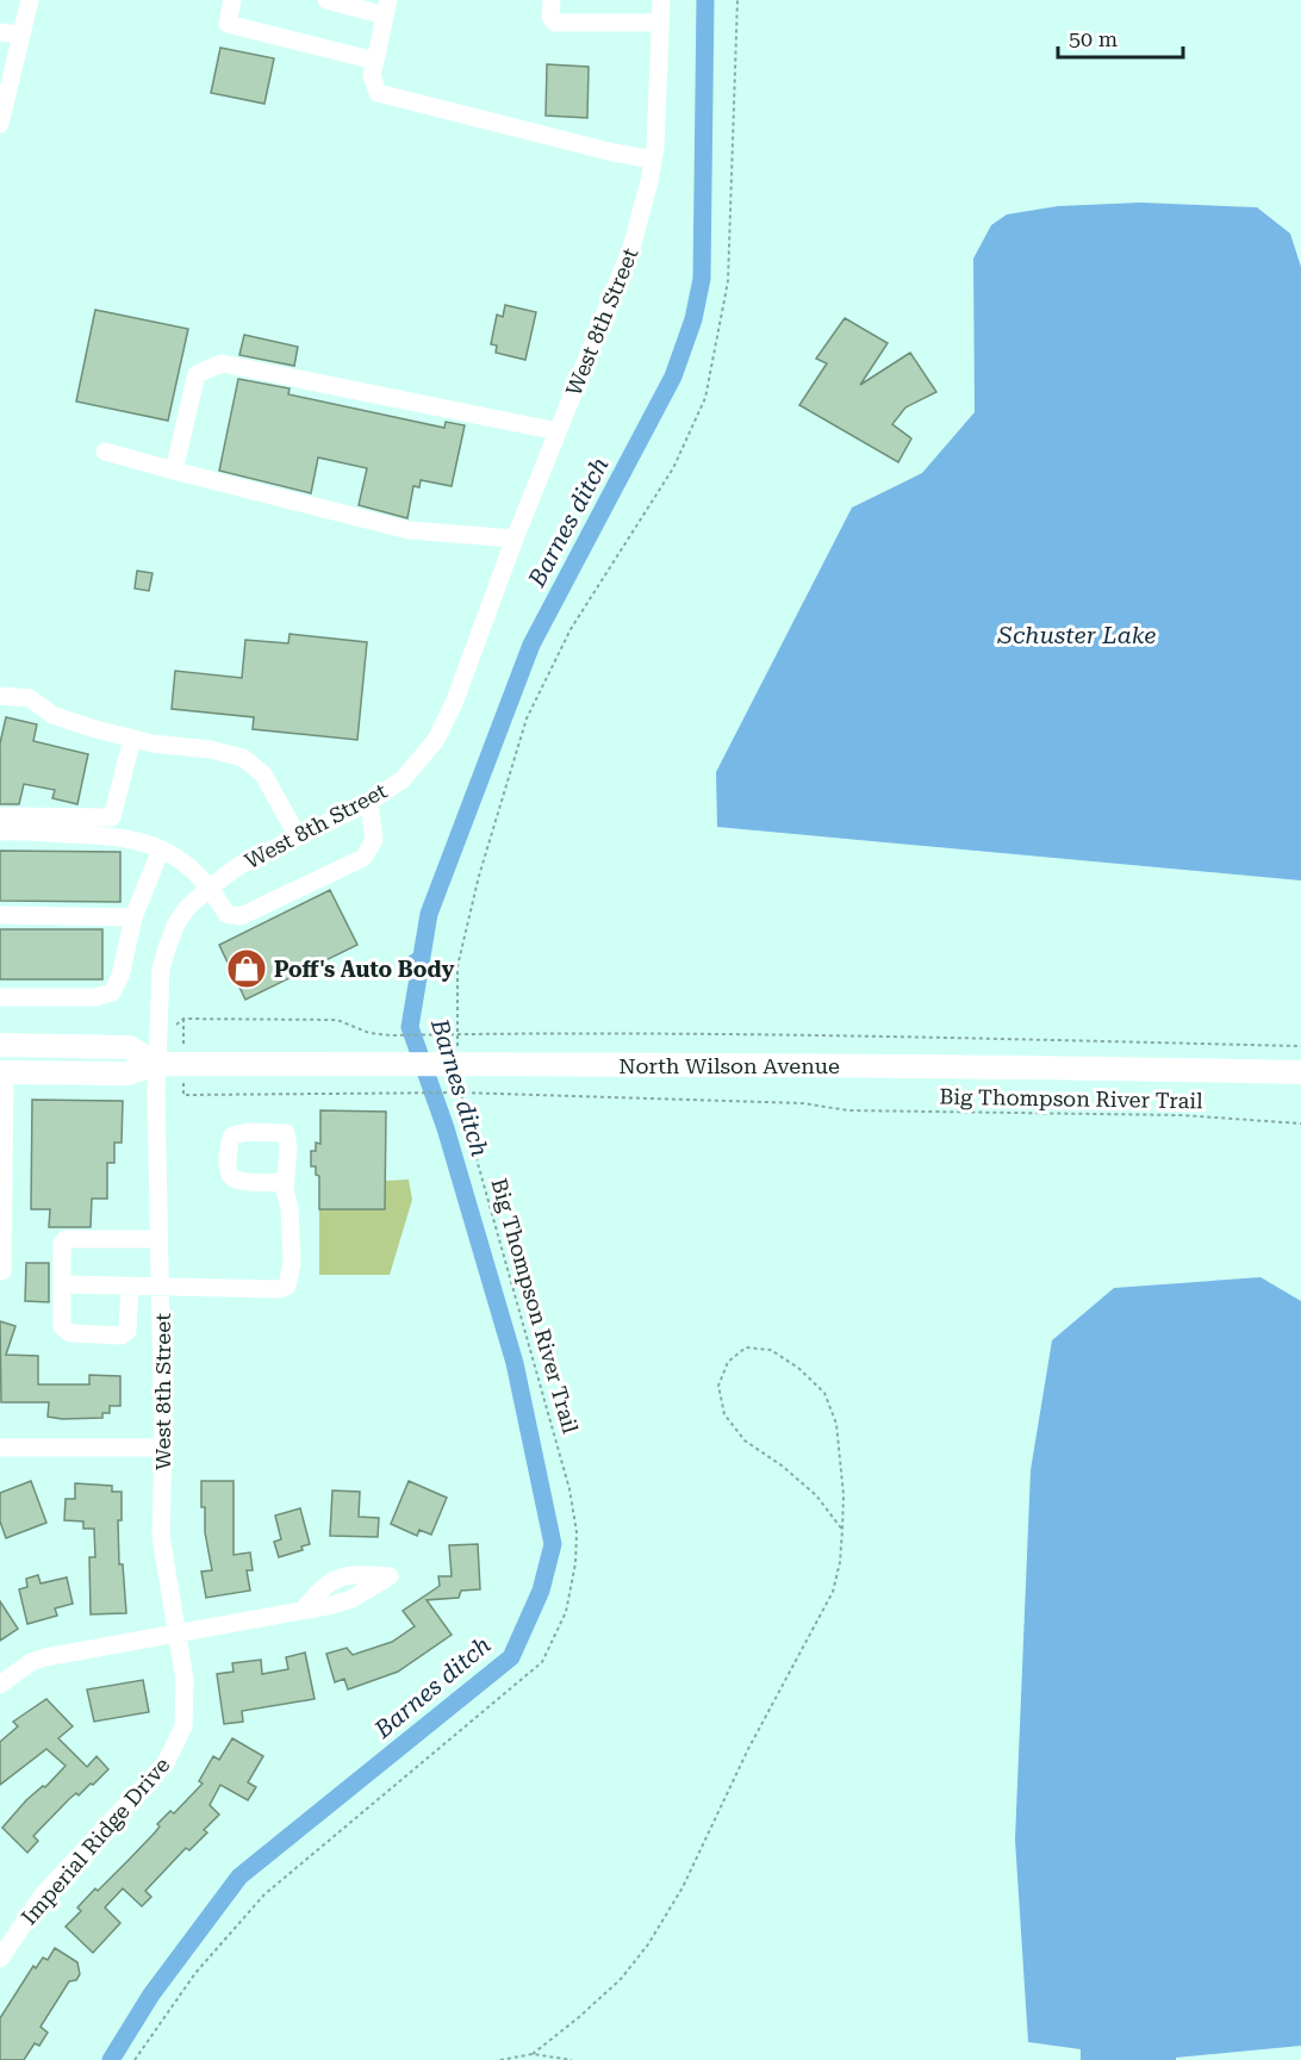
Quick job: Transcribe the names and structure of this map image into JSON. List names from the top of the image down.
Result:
{
  "streets": {
    "main road": ["North Wilson Avenue"],
    "street": ["West 8th Street", "Imperial Ridge Drive"],
    "path": ["Big Thompson River Trail"]
  },
  "crossings": [
    ["West 8th Street", "North Wilson Avenue"],
    ["West 8th Street", "Imperial Ridge Drive"]
  ],
  "water": ["Barnes ditch", "Schuster Lake"],
  "places": {
    "shop": ["Poff's Auto Body"]
  },
  "scale_bar": "50 m"
}
